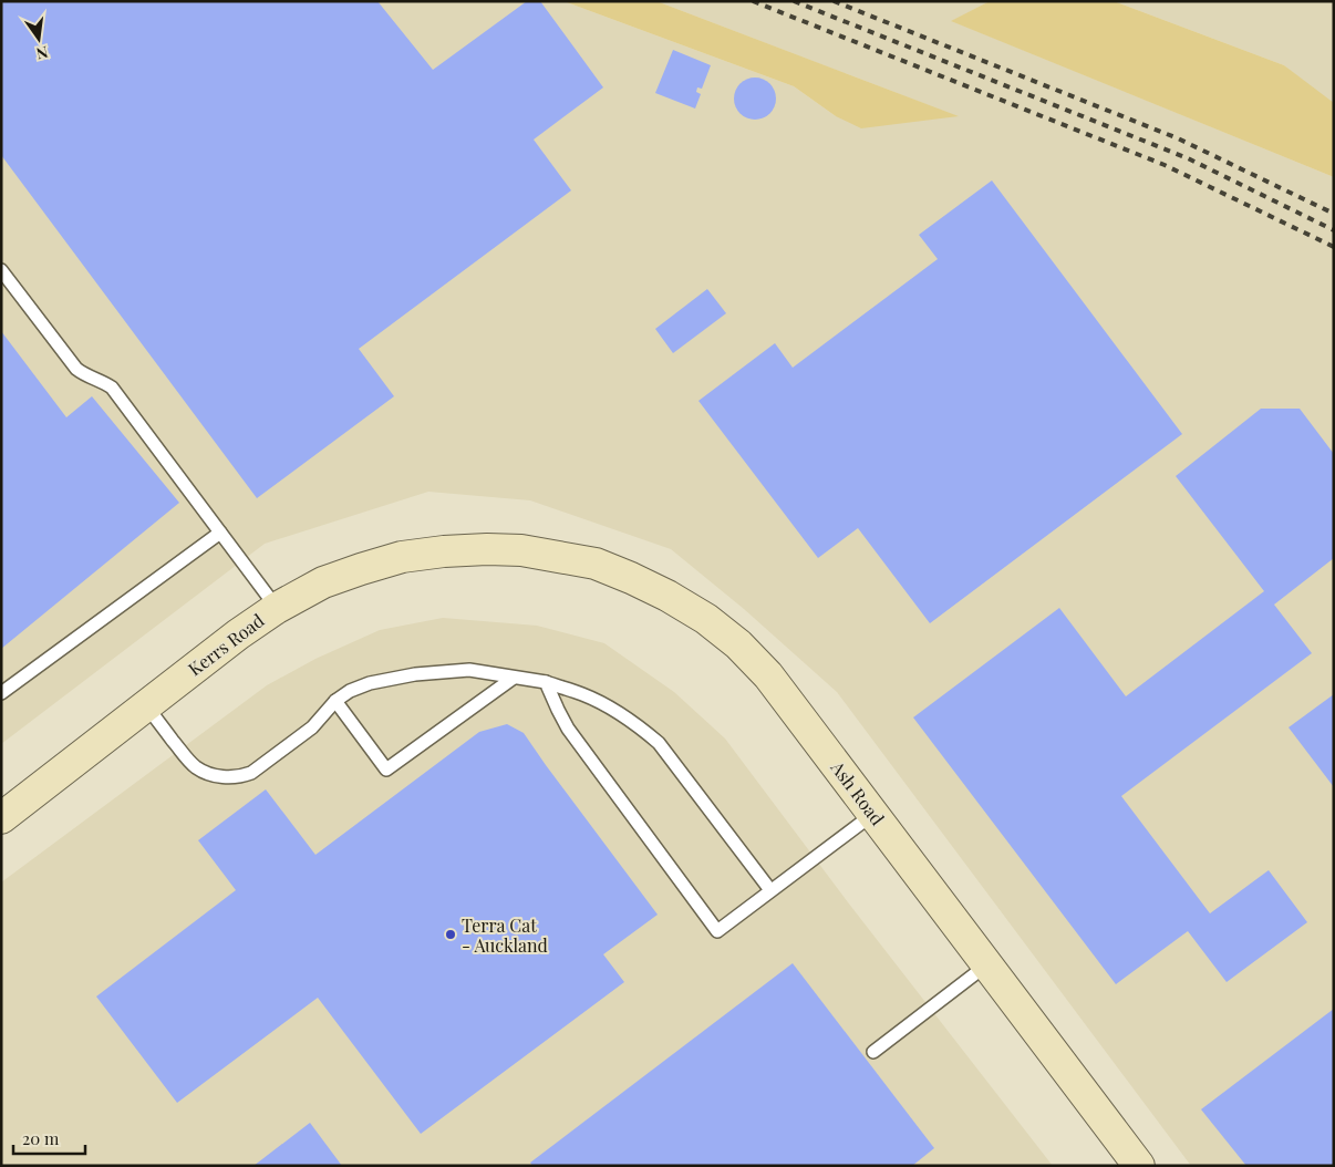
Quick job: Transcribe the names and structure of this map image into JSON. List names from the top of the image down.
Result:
{
  "streets": {
    "main road": ["Kerrs Road", "Ash Road"]
  },
  "crossings": [
    ["Kerrs Road", "Ash Road"]
  ],
  "places": ["Terra Cat - Auckland"],
  "scale_bar": "20 m",
  "north": "bottom"
}
